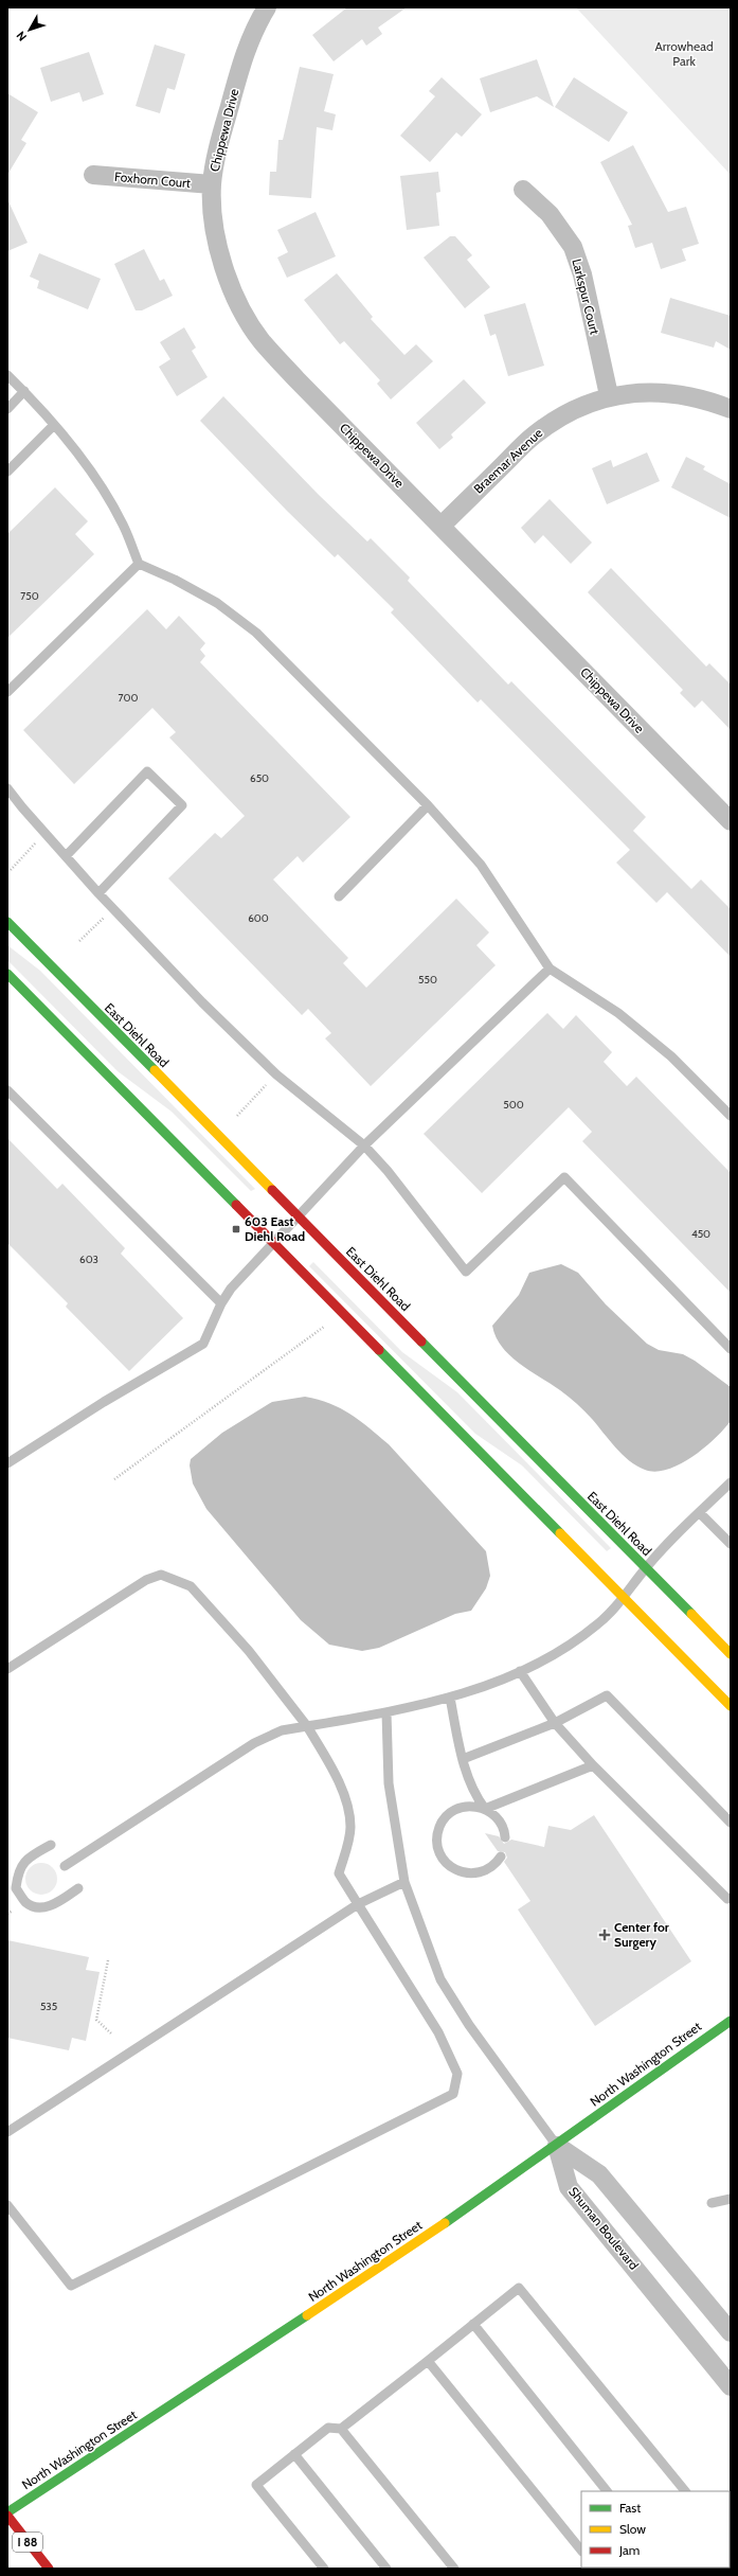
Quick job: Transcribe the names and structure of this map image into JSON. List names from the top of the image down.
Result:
{
  "streets": {
    "main road": ["East Diehl Road", "North Washington Street", "I 88"],
    "street": [
      "Chippewa Drive",
      "Foxhorn Court",
      "Larkspur Court",
      "Braemar Avenue",
      "Shuman Boulevard"
    ]
  },
  "crossings": [
    ["Chippewa Drive", "Foxhorn Court"],
    ["Chippewa Drive", "Braemar Avenue"],
    ["Larkspur Court", "Braemar Avenue"],
    ["North Washington Street", "Shuman Boulevard"]
  ],
  "parks": ["Arrowhead Park"],
  "places": {
    "transit": ["603 East Diehl Road"],
    "health": ["Center for Surgery"]
  },
  "house_numbers": [
    "750",
    "700",
    "650",
    "600",
    "550",
    "500",
    "450",
    "603",
    "535"
  ],
  "legend": ["Fast", "Slow", "Jam"],
  "north": "bottom left"
}
